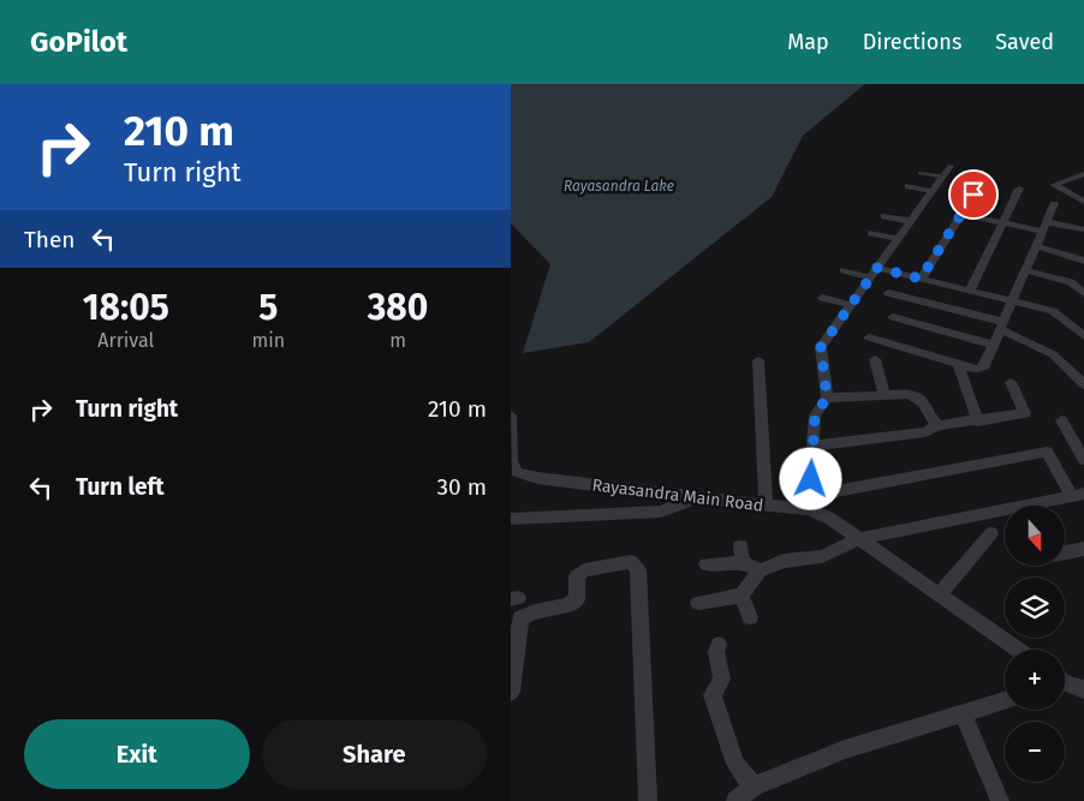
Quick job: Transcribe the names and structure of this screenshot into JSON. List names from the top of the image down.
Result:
{
  "streets": {
    "street": ["Rayasandra Main Road"]
  },
  "water": ["Rayasandra Lake"],
  "north": "bottom",
  "page": {
    "header": "GoPilot",
    "nav": ["Map", "Directions", "Saved"],
    "turn": ["210 m", "Turn right"],
    "then": "Then",
    "eta": [
      "18:05",
      "Arrival",
      "5",
      "min",
      "380",
      "m"
    ],
    "list": [
      {
        "name": "Turn right",
        "value": "210 m"
      },
      {
        "name": "Turn left",
        "value": "30 m"
      }
    ],
    "map_buttons": ["+", "−"],
    "buttons": ["Exit", "Share"]
  }
}
